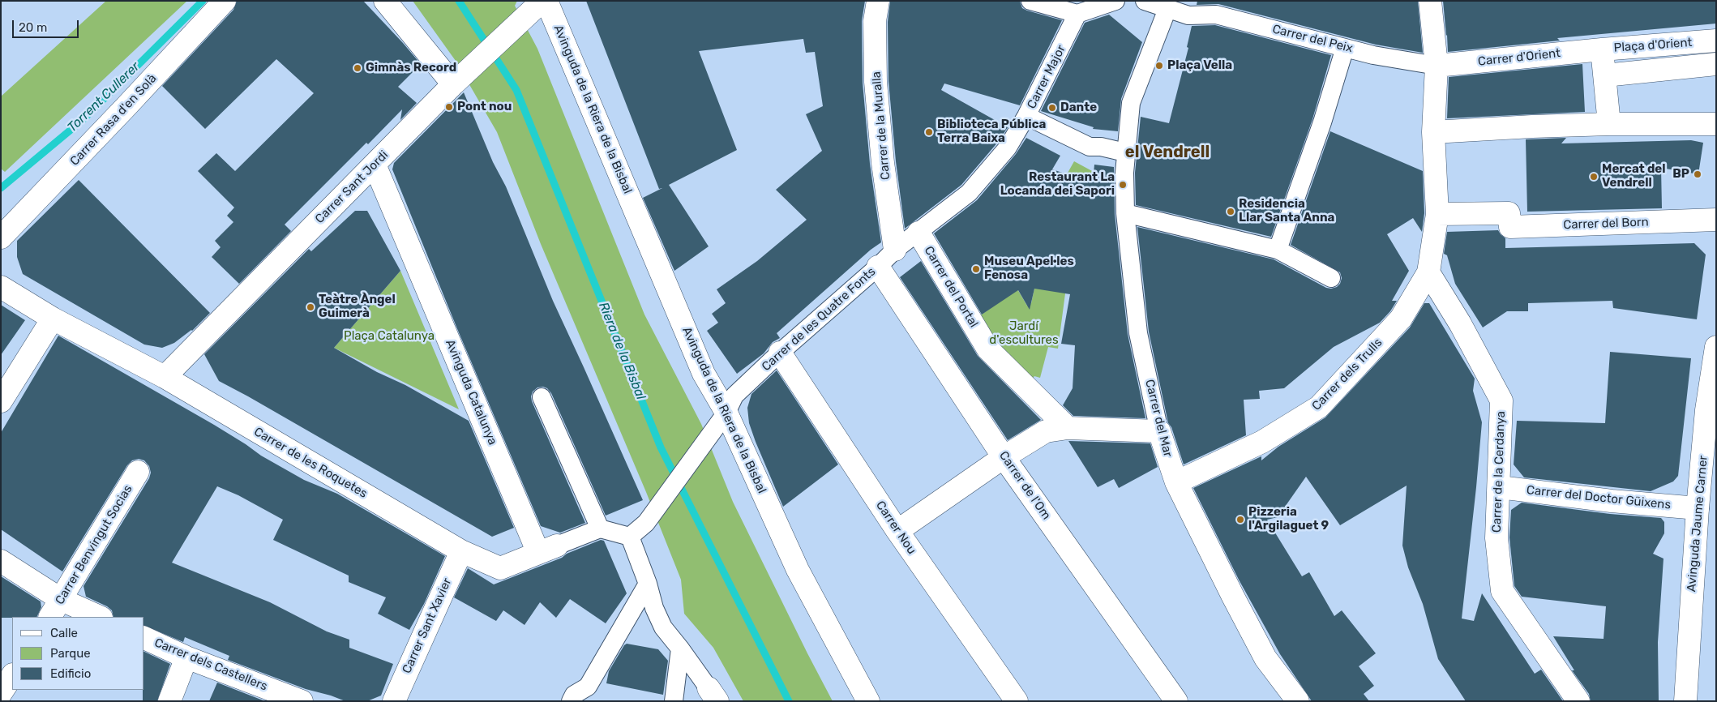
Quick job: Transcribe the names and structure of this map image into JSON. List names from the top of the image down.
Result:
{
  "streets": {
    "street": [
      "Carrer del Peix",
      "Plaça d'Orient",
      "Carrer d'Orient",
      "Carrer Major",
      "Avinguda de la Riera de la Bisbal",
      "Carrer Rasa d'en Solà",
      "Carrer de la Muralla",
      "Carrer Sant Jordi",
      "Carrer del Born",
      "Carrer del Portal",
      "Carrer de les Quatre Fonts",
      "Carrer dels Trulls",
      "Avinguda Catalunya",
      "Carrer del Mar",
      "Carrer de les Roquetes",
      "Carrer de la Cerdanya",
      "Carrer de l'Om",
      "Carrer del Doctor Güixens",
      "Avinguda Jaume Carner",
      "Carrer Nou",
      "Carrer Benvingut Socias",
      "Carrer Sant Xavier",
      "Carrer dels Castellers"
    ]
  },
  "crossings": [
    ["Carrer del Peix", "Carrer d'Orient"],
    ["Carrer del Peix", "Carrer del Mar"],
    ["Plaça d'Orient", "Carrer d'Orient"],
    ["Carrer Major", "Carrer del Portal"],
    ["Carrer Major", "Carrer de les Quatre Fonts"],
    ["Avinguda de la Riera de la Bisbal", "Carrer de les Quatre Fonts"],
    ["Carrer de la Muralla", "Carrer de les Quatre Fonts"],
    ["Carrer Sant Jordi", "Avinguda Catalunya"],
    ["Carrer Sant Jordi", "Carrer de les Roquetes"],
    ["Carrer del Portal", "Carrer de les Quatre Fonts"],
    ["Carrer de les Quatre Fonts", "Carrer de l'Om"],
    ["Carrer de les Quatre Fonts", "Carrer Nou"],
    ["Carrer dels Trulls", "Carrer del Mar"],
    ["Carrer dels Trulls", "Carrer de la Cerdanya"],
    ["Avinguda Catalunya", "Carrer de les Roquetes"],
    ["Carrer de les Roquetes", "Carrer Sant Xavier"],
    ["Carrer de la Cerdanya", "Carrer del Doctor Güixens"],
    ["Carrer del Doctor Güixens", "Avinguda Jaume Carner"]
  ],
  "districts": ["el Vendrell"],
  "water": ["Torrent Cullerer", "Riera de la Bisbal"],
  "parks": ["Jardí d'escultures", "Plaça Catalunya"],
  "places": [
    "Plaça Vella",
    "Gimnàs Record",
    "Pont nou",
    "Dante",
    "Biblioteca Pública Terra Baixa",
    "BP",
    "Mercat del Vendrell",
    "Restaurant La Locanda dei Sapori",
    "Residencia Llar Santa Anna",
    "Museu Apel·les Fenosa",
    "Teàtre Àngel Guimerà",
    "Pizzeria l'Argilaguet 9"
  ],
  "legend": ["Calle", "Parque", "Edificio"],
  "scale_bar": "20 m"
}
